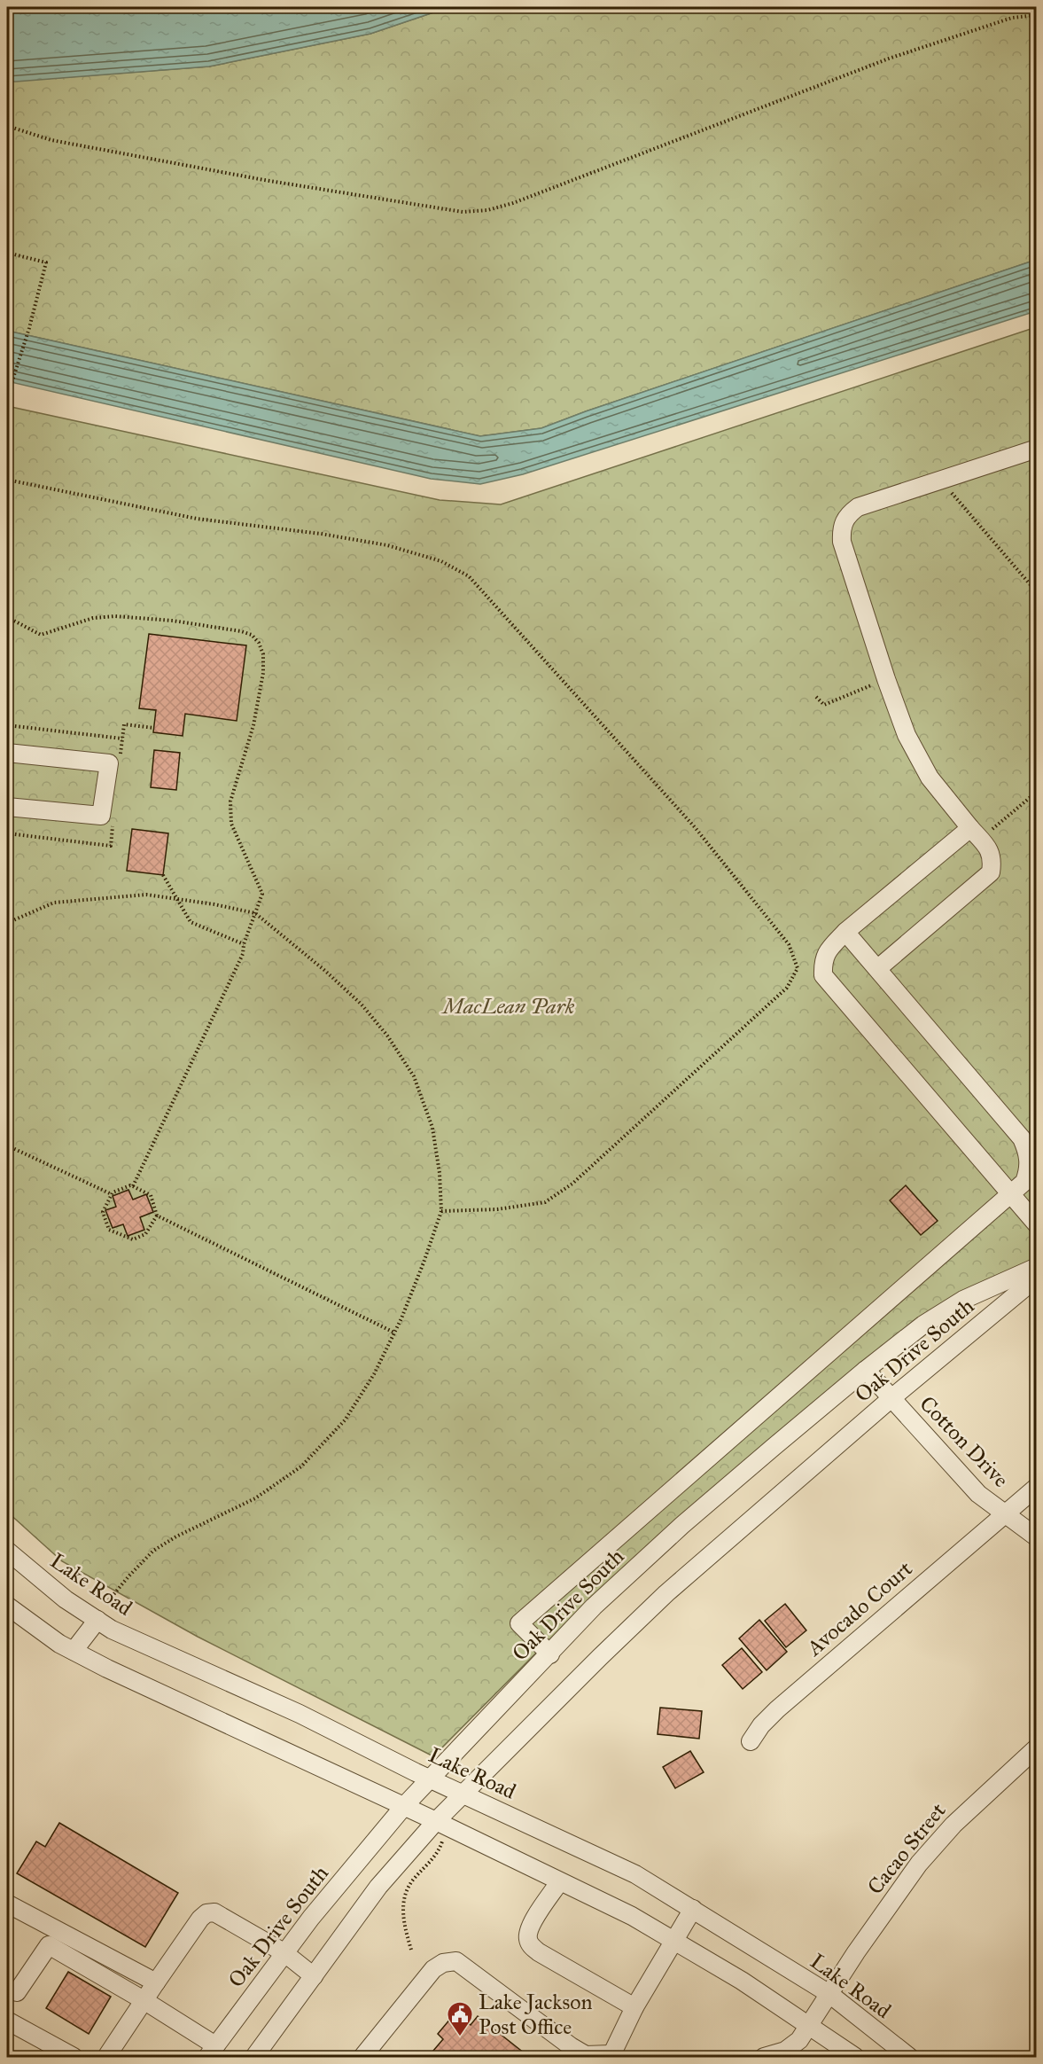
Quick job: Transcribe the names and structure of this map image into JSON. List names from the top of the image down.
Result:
{
  "streets": {
    "street": [
      "Oak Drive South",
      "Cotton Drive",
      "Lake Road",
      "Avocado Court",
      "Cacao Street"
    ]
  },
  "crossings": [
    ["Oak Drive South", "Cotton Drive"],
    ["Oak Drive South", "Lake Road"],
    ["Cotton Drive", "Avocado Court"],
    ["Lake Road", "Cacao Street"]
  ],
  "parks": ["MacLean Park"],
  "places": {
    "public building": ["Lake Jackson Post Office"]
  }
}
